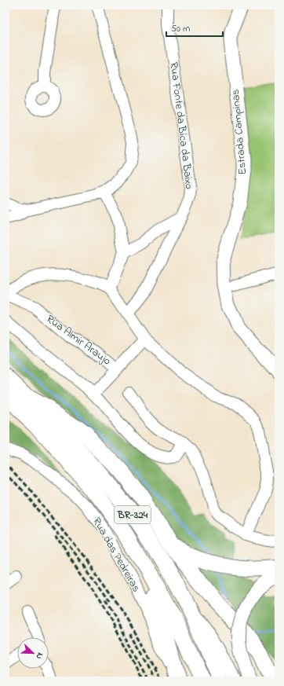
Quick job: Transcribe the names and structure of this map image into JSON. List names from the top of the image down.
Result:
{
  "streets": {
    "highway": ["BR-324"],
    "main road": ["Estrada Campinas"],
    "street": ["Rua Fonte da Bica da Baixo", "Rua Almir Araujo", "Rua das Pedreiras"]
  },
  "scale_bar": "50 m",
  "north": "bottom right"
}
